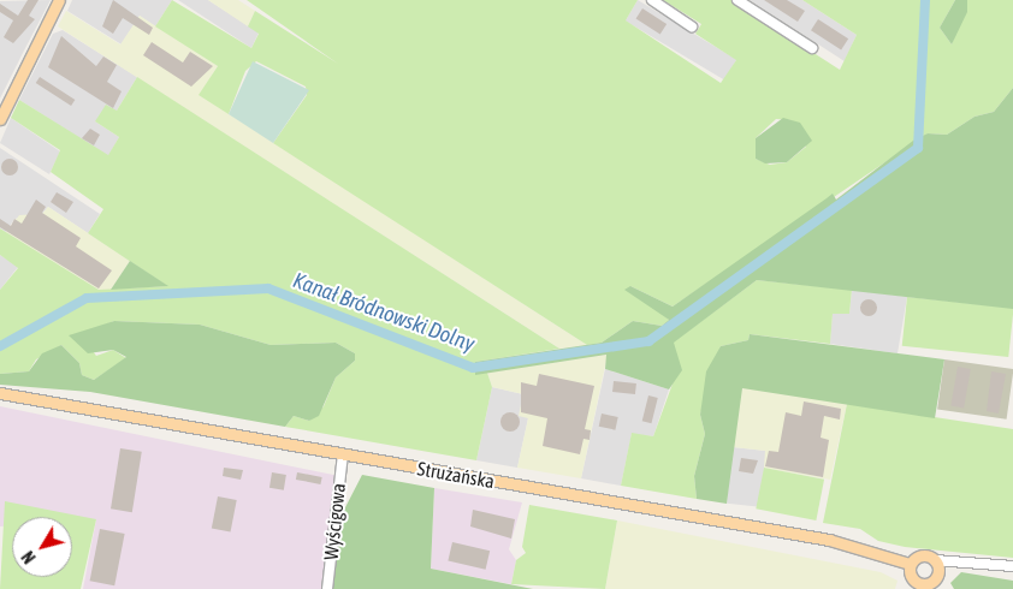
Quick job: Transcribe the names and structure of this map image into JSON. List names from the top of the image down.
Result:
{
  "streets": {
    "main road": ["Strużańska"],
    "street": ["Wyścigowa"]
  },
  "crossings": [
    ["Strużańska", "Wyścigowa"]
  ],
  "water": ["Kanał Bródnowski Dolny"],
  "north": "bottom left"
}
